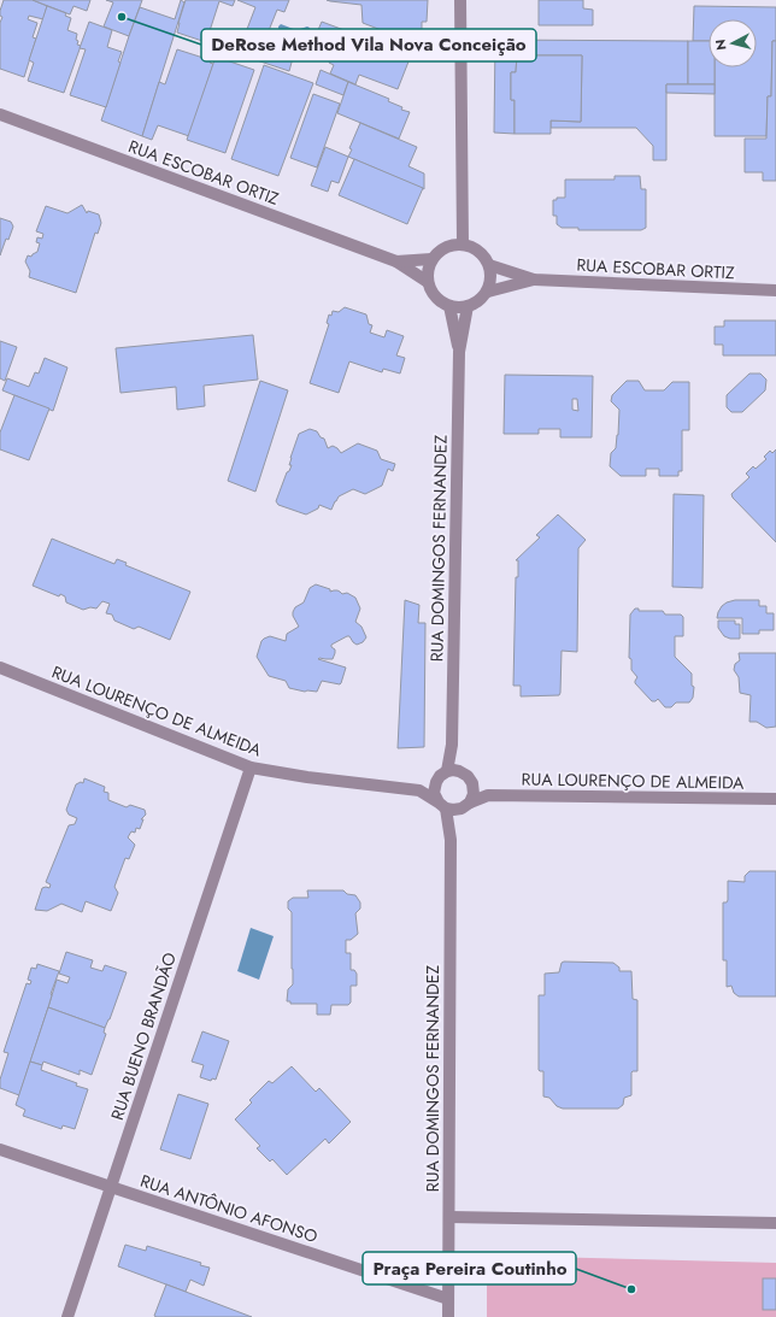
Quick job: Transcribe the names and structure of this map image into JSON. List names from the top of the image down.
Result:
{
  "streets": {
    "street": [
      "RUA ESCOBAR ORTIZ",
      "RUA DOMINGOS FERNANDEZ",
      "RUA LOURENÇO DE ALMEIDA",
      "RUA BUENO BRANDÃO",
      "RUA ANTÔNIO AFONSO"
    ]
  },
  "crossings": [
    ["RUA ESCOBAR ORTIZ", "RUA DOMINGOS FERNANDEZ"],
    ["RUA DOMINGOS FERNANDEZ", "RUA LOURENÇO DE ALMEIDA"],
    ["RUA DOMINGOS FERNANDEZ", "RUA ANTÔNIO AFONSO"],
    ["RUA LOURENÇO DE ALMEIDA", "RUA BUENO BRANDÃO"],
    ["RUA BUENO BRANDÃO", "RUA ANTÔNIO AFONSO"]
  ],
  "places": ["DeRose Method Vila Nova Conceição", "Praça Pereira Coutinho"],
  "north": "left"
}
